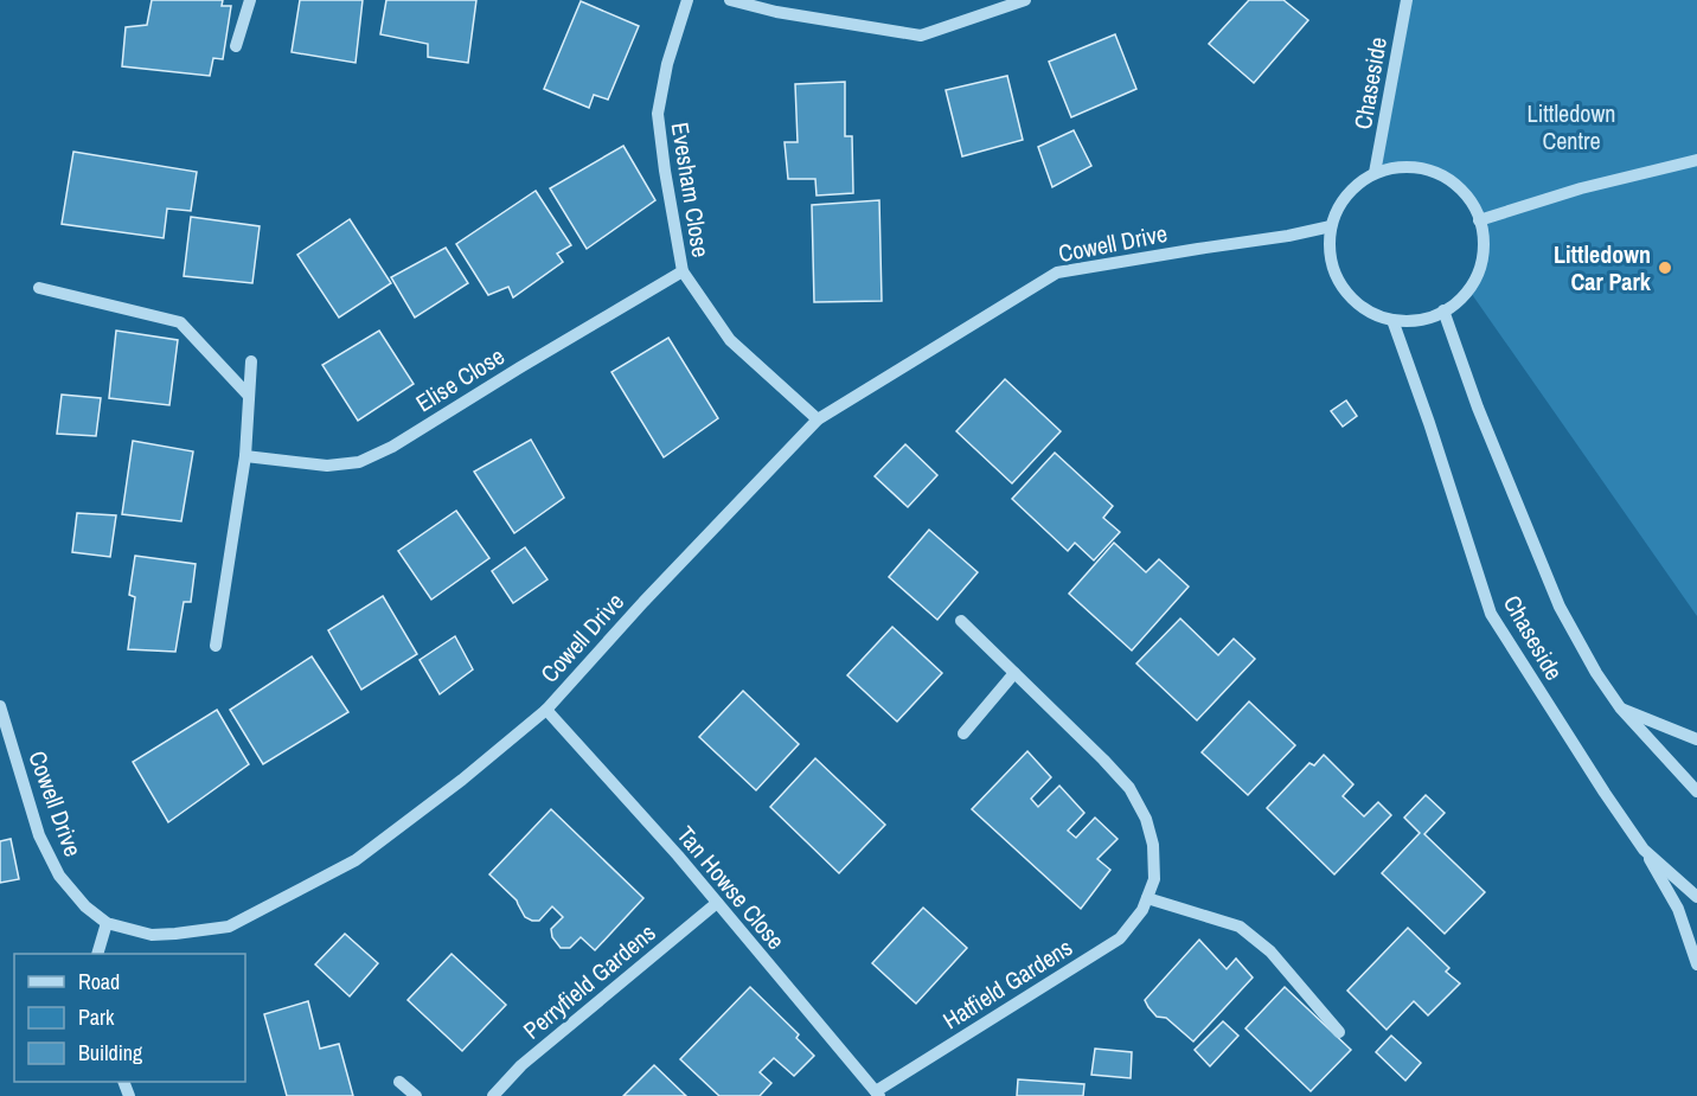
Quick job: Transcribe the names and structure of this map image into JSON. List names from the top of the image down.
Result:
{
  "streets": {
    "street": [
      "Chaseside",
      "Evesham Close",
      "Cowell Drive",
      "Elise Close",
      "Tan Howse Close",
      "Perryfield Gardens",
      "Hatfield Gardens"
    ]
  },
  "crossings": [
    ["Chaseside", "Cowell Drive"],
    ["Evesham Close", "Cowell Drive"],
    ["Evesham Close", "Elise Close"],
    ["Cowell Drive", "Tan Howse Close"],
    ["Tan Howse Close", "Perryfield Gardens"],
    ["Tan Howse Close", "Hatfield Gardens"]
  ],
  "parks": ["Littledown Centre"],
  "places": ["Littledown Car Park"],
  "legend": ["Road", "Park", "Building"]
}
